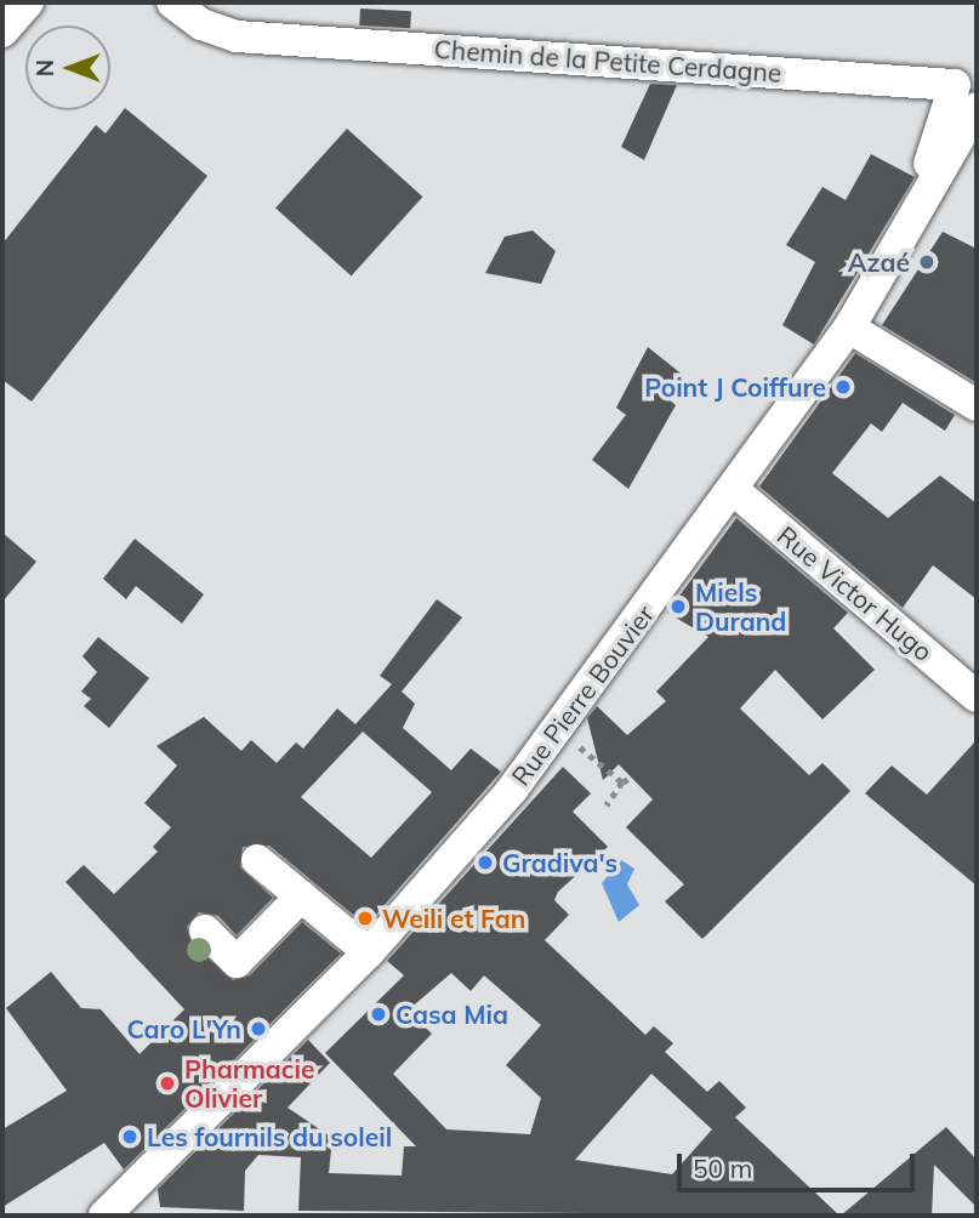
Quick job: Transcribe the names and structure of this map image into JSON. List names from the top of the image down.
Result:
{
  "streets": {
    "street": ["Chemin de la Petite Cerdagne", "Rue Victor Hugo", "Rue Pierre Bouvier"]
  },
  "crossings": [
    ["Chemin de la Petite Cerdagne", "Rue Pierre Bouvier"],
    ["Rue Victor Hugo", "Rue Pierre Bouvier"]
  ],
  "places": [
    "Azaé",
    "Point J Coiffure",
    "Miels Durand",
    "Gradiva's",
    "Weili et Fan",
    "Casa Mia",
    "Caro L'Yn",
    "Pharmacie Olivier",
    "Les fournils du soleil"
  ],
  "scale_bar": "50 m",
  "north": "left"
}
